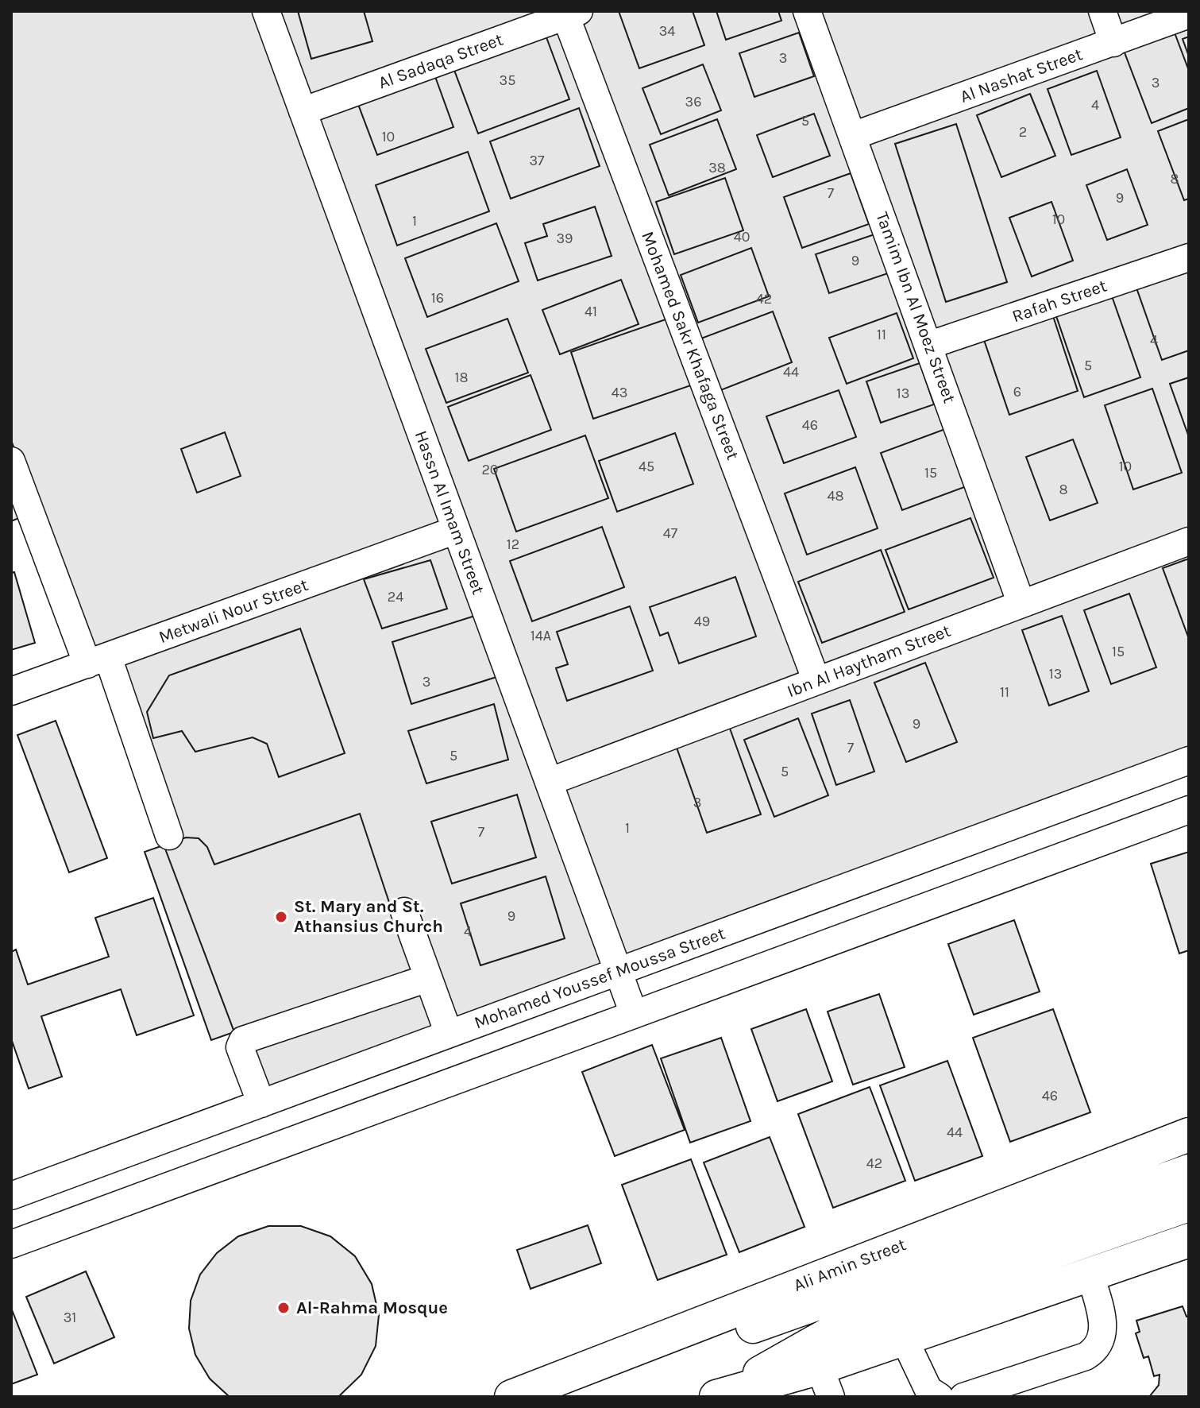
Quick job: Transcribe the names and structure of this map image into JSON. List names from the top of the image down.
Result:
{
  "streets": {
    "main road": ["Ali Amin Street"],
    "street": [
      "Al Sadaqa Street",
      "Al Nashat Street",
      "Rafah Street",
      "Tamim Ibn Al Moez Street",
      "Mohamed Sakr Khafaga Street",
      "Hassn Al Imam Street",
      "Metwali Nour Street",
      "Ibn Al Haytham Street",
      "Mohamed Youssef Moussa Street"
    ]
  },
  "crossings": [
    ["Al Sadaqa Street", "Mohamed Sakr Khafaga Street"],
    ["Al Sadaqa Street", "Hassn Al Imam Street"],
    ["Al Nashat Street", "Tamim Ibn Al Moez Street"],
    ["Rafah Street", "Tamim Ibn Al Moez Street"],
    ["Tamim Ibn Al Moez Street", "Ibn Al Haytham Street"],
    ["Mohamed Sakr Khafaga Street", "Ibn Al Haytham Street"],
    ["Hassn Al Imam Street", "Metwali Nour Street"],
    ["Hassn Al Imam Street", "Ibn Al Haytham Street"],
    ["Hassn Al Imam Street", "Mohamed Youssef Moussa Street"]
  ],
  "places": ["St. Mary and St. Athansius Church", "Al-Rahma Mosque"],
  "house_numbers": [
    "34",
    "3",
    "35",
    "3",
    "36",
    "4",
    "5",
    "2",
    "10",
    "37",
    "38",
    "8",
    "7",
    "9",
    "10",
    "1",
    "40",
    "39",
    "9",
    "16",
    "42",
    "41",
    "11",
    "4",
    "5",
    "44",
    "18",
    "6",
    "43",
    "13",
    "46",
    "45",
    "10",
    "20",
    "15",
    "8",
    "48",
    "47",
    "12",
    "24",
    "49",
    "14A",
    "15",
    "13",
    "3",
    "11",
    "9",
    "7",
    "5",
    "5",
    "3",
    "1",
    "7",
    "9",
    "4",
    "46",
    "44",
    "42",
    "31"
  ]
}
